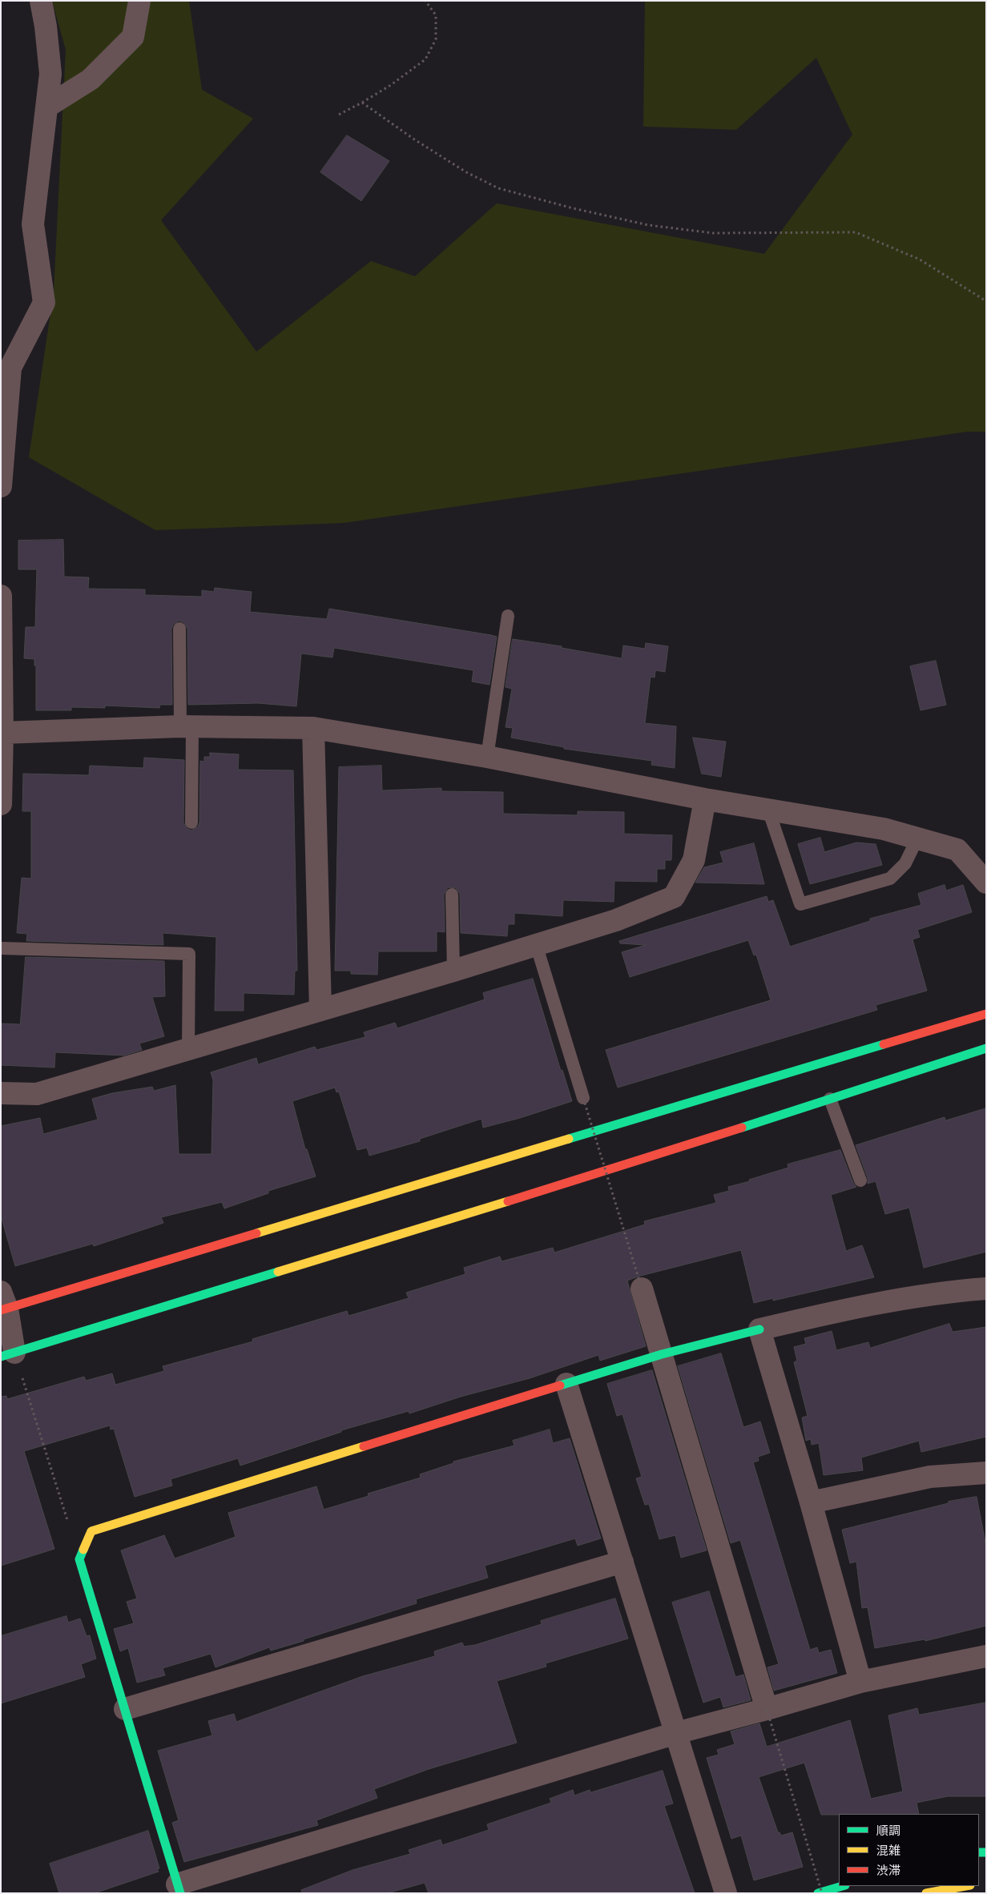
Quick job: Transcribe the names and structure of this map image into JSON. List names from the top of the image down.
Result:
{
  "legend": ["順調", "混雑", "渋滞"]
}
